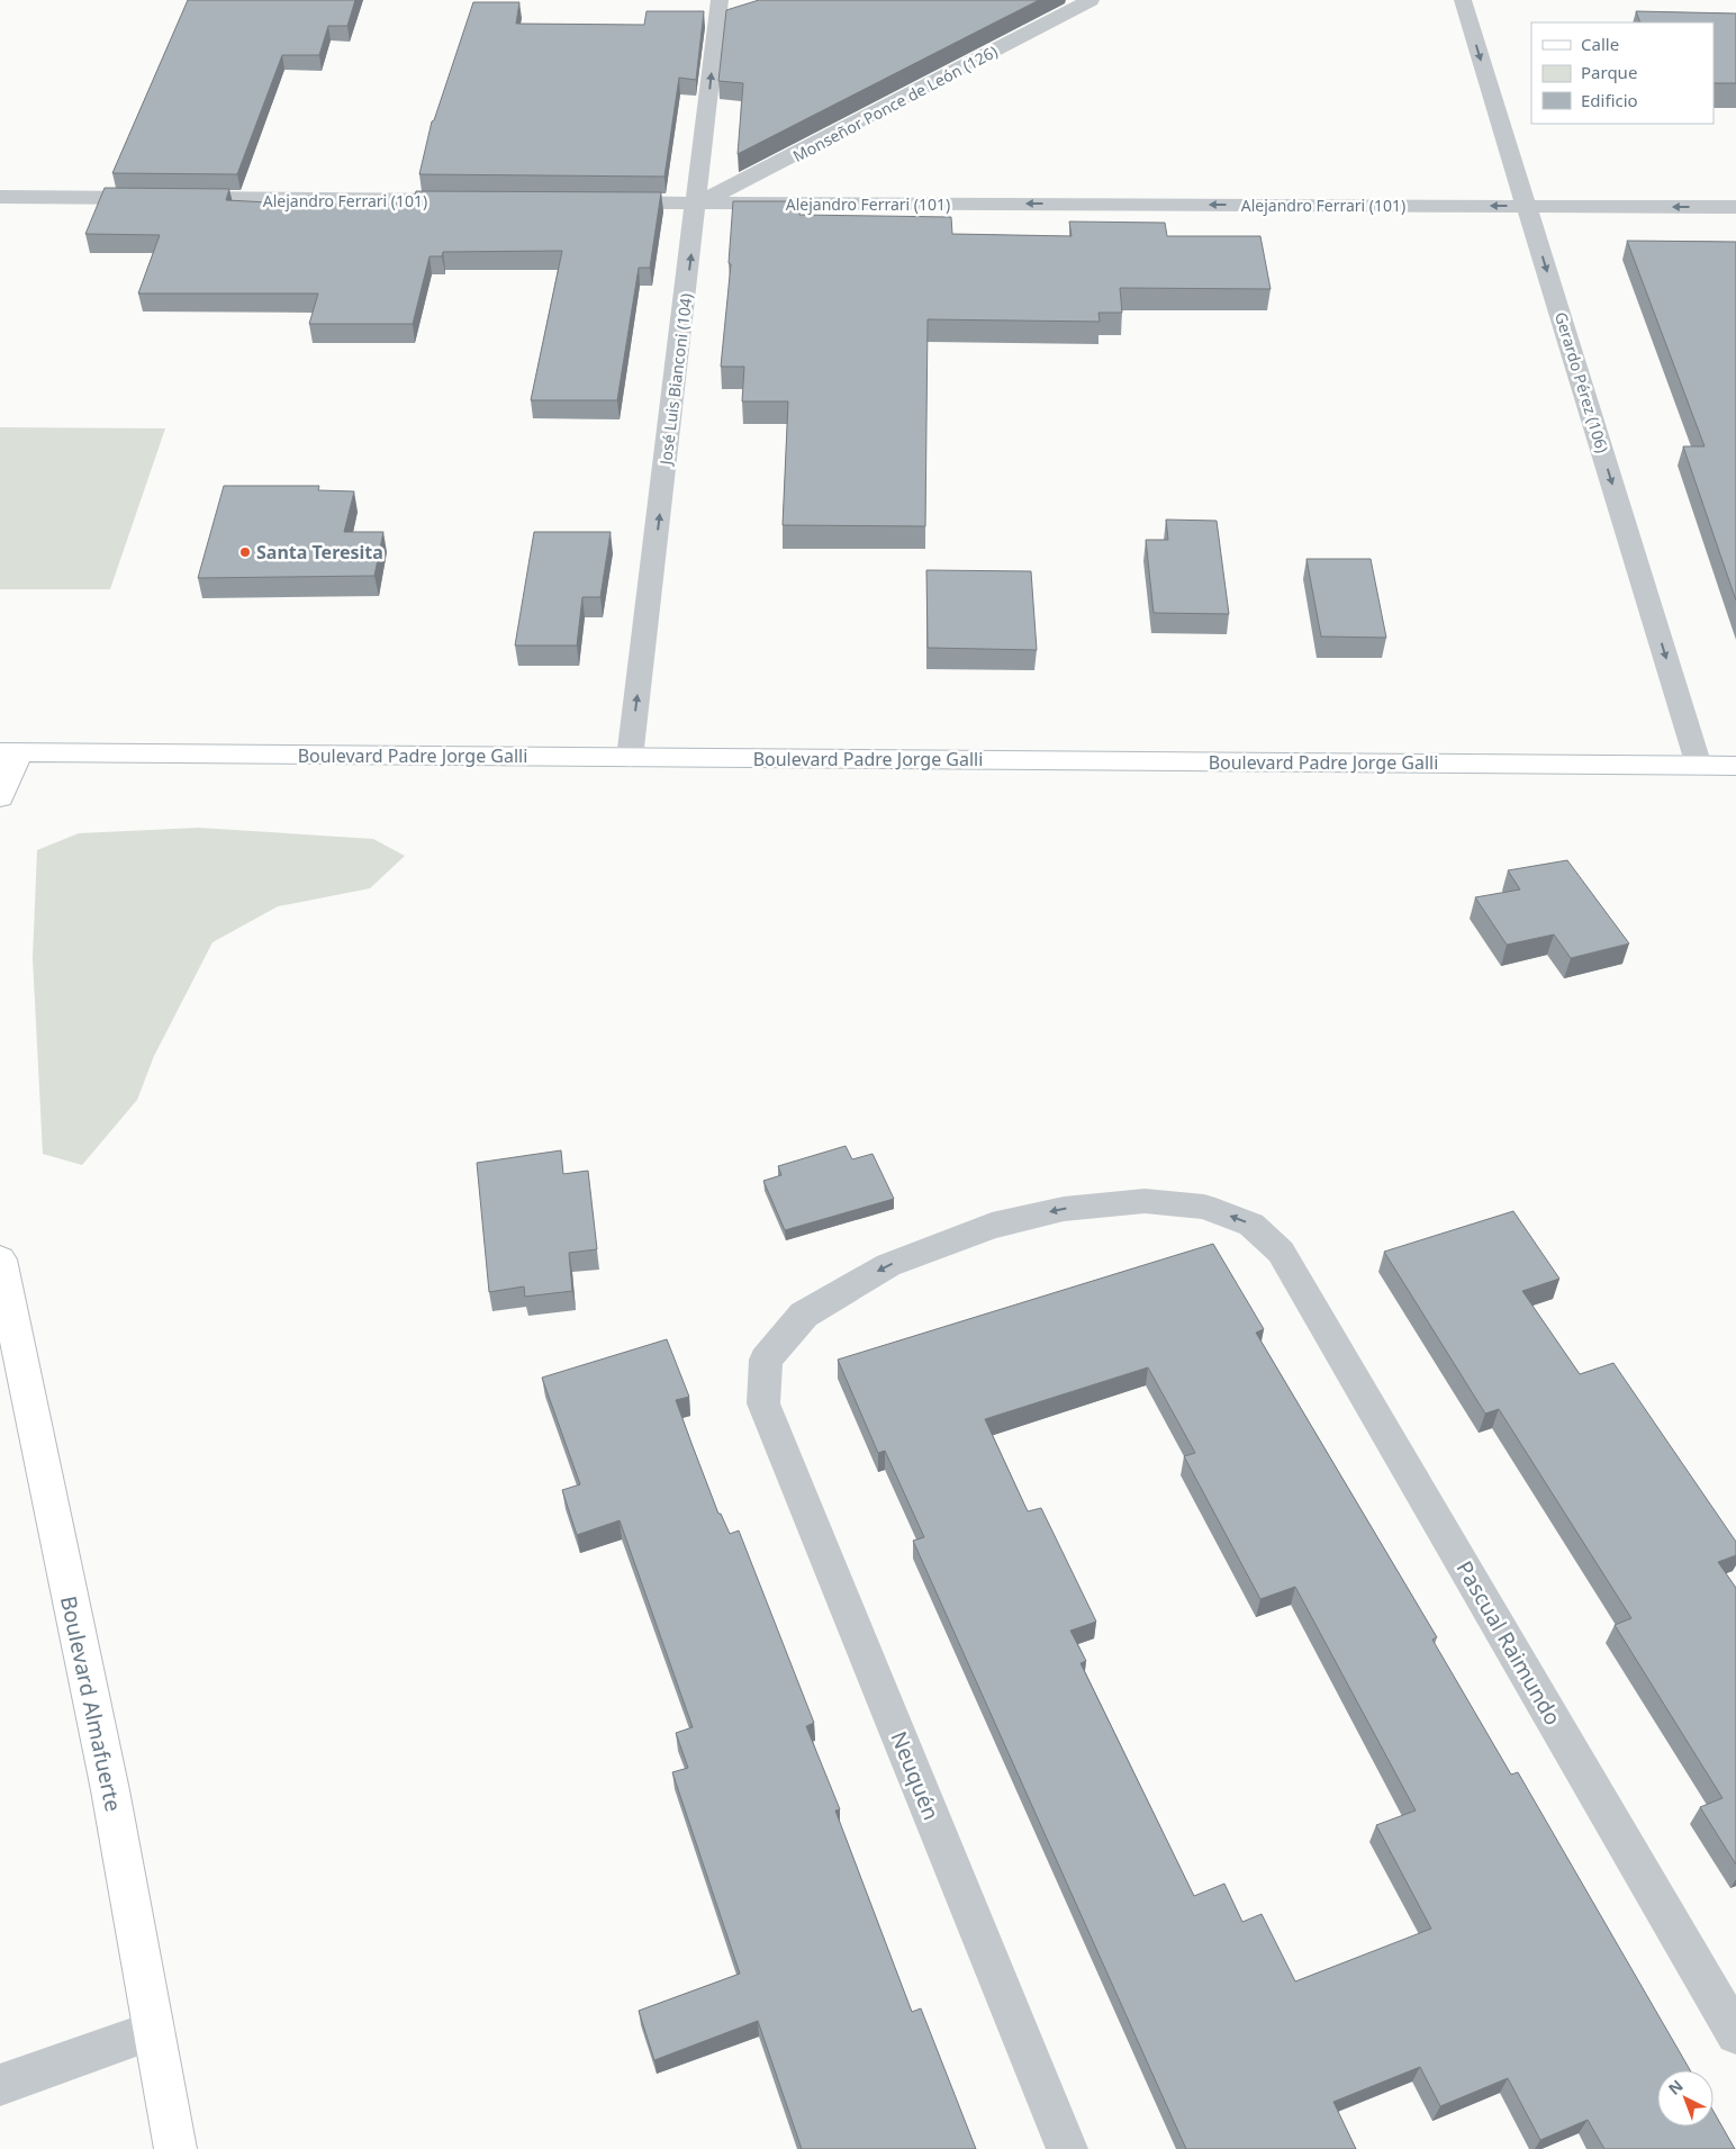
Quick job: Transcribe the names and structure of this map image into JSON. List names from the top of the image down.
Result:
{
  "streets": {
    "main road": ["Boulevard Padre Jorge Galli", "Boulevard Almafuerte"],
    "street": [
      "Monseñor Ponce de León (126)",
      "Alejandro Ferrari (101)",
      "José Luis Bianconi (104)",
      "Gerardo Pérez (106)",
      "Pascual Raimundo",
      "Neuquén"
    ]
  },
  "crossings": [
    ["Monseñor Ponce de León (126)", "Alejandro Ferrari (101)"],
    ["Monseñor Ponce de León (126)", "José Luis Bianconi (104)"],
    ["Alejandro Ferrari (101)", "José Luis Bianconi (104)"],
    ["Alejandro Ferrari (101)", "Gerardo Pérez (106)"],
    ["José Luis Bianconi (104)", "Boulevard Padre Jorge Galli"],
    ["Gerardo Pérez (106)", "Boulevard Padre Jorge Galli"],
    ["Pascual Raimundo", "Neuquén"]
  ],
  "one_way": ["Alejandro Ferrari (101)", "José Luis Bianconi (104)", "Gerardo Pérez (106)"],
  "places": ["Santa Teresita"],
  "legend": ["Calle", "Parque", "Edificio"],
  "north": "top left"
}
